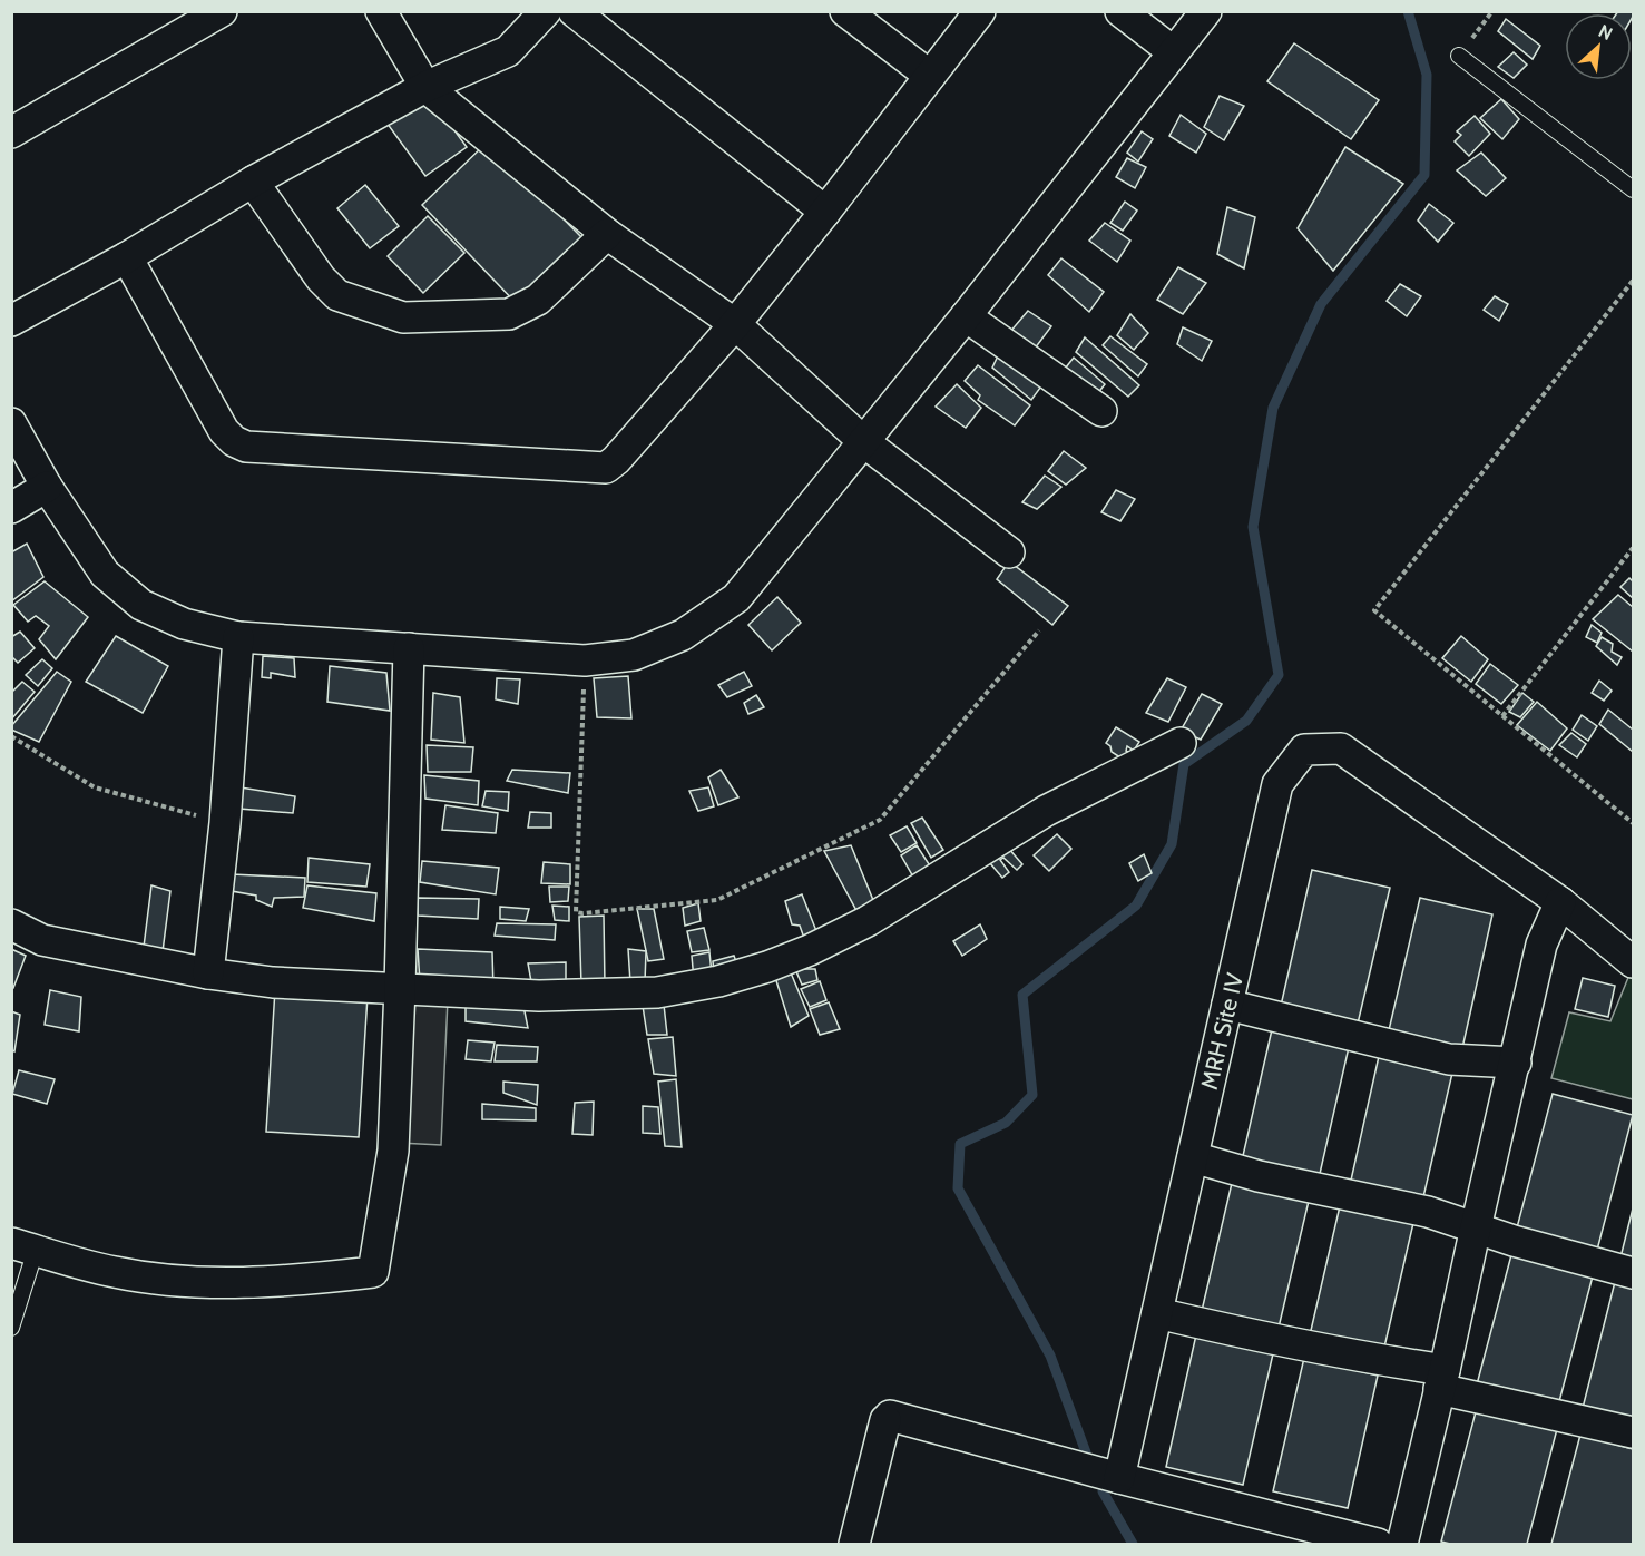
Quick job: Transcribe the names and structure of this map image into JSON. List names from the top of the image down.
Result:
{
  "streets": {
    "street": ["MRH Site IV"]
  },
  "north": "top right"
}
